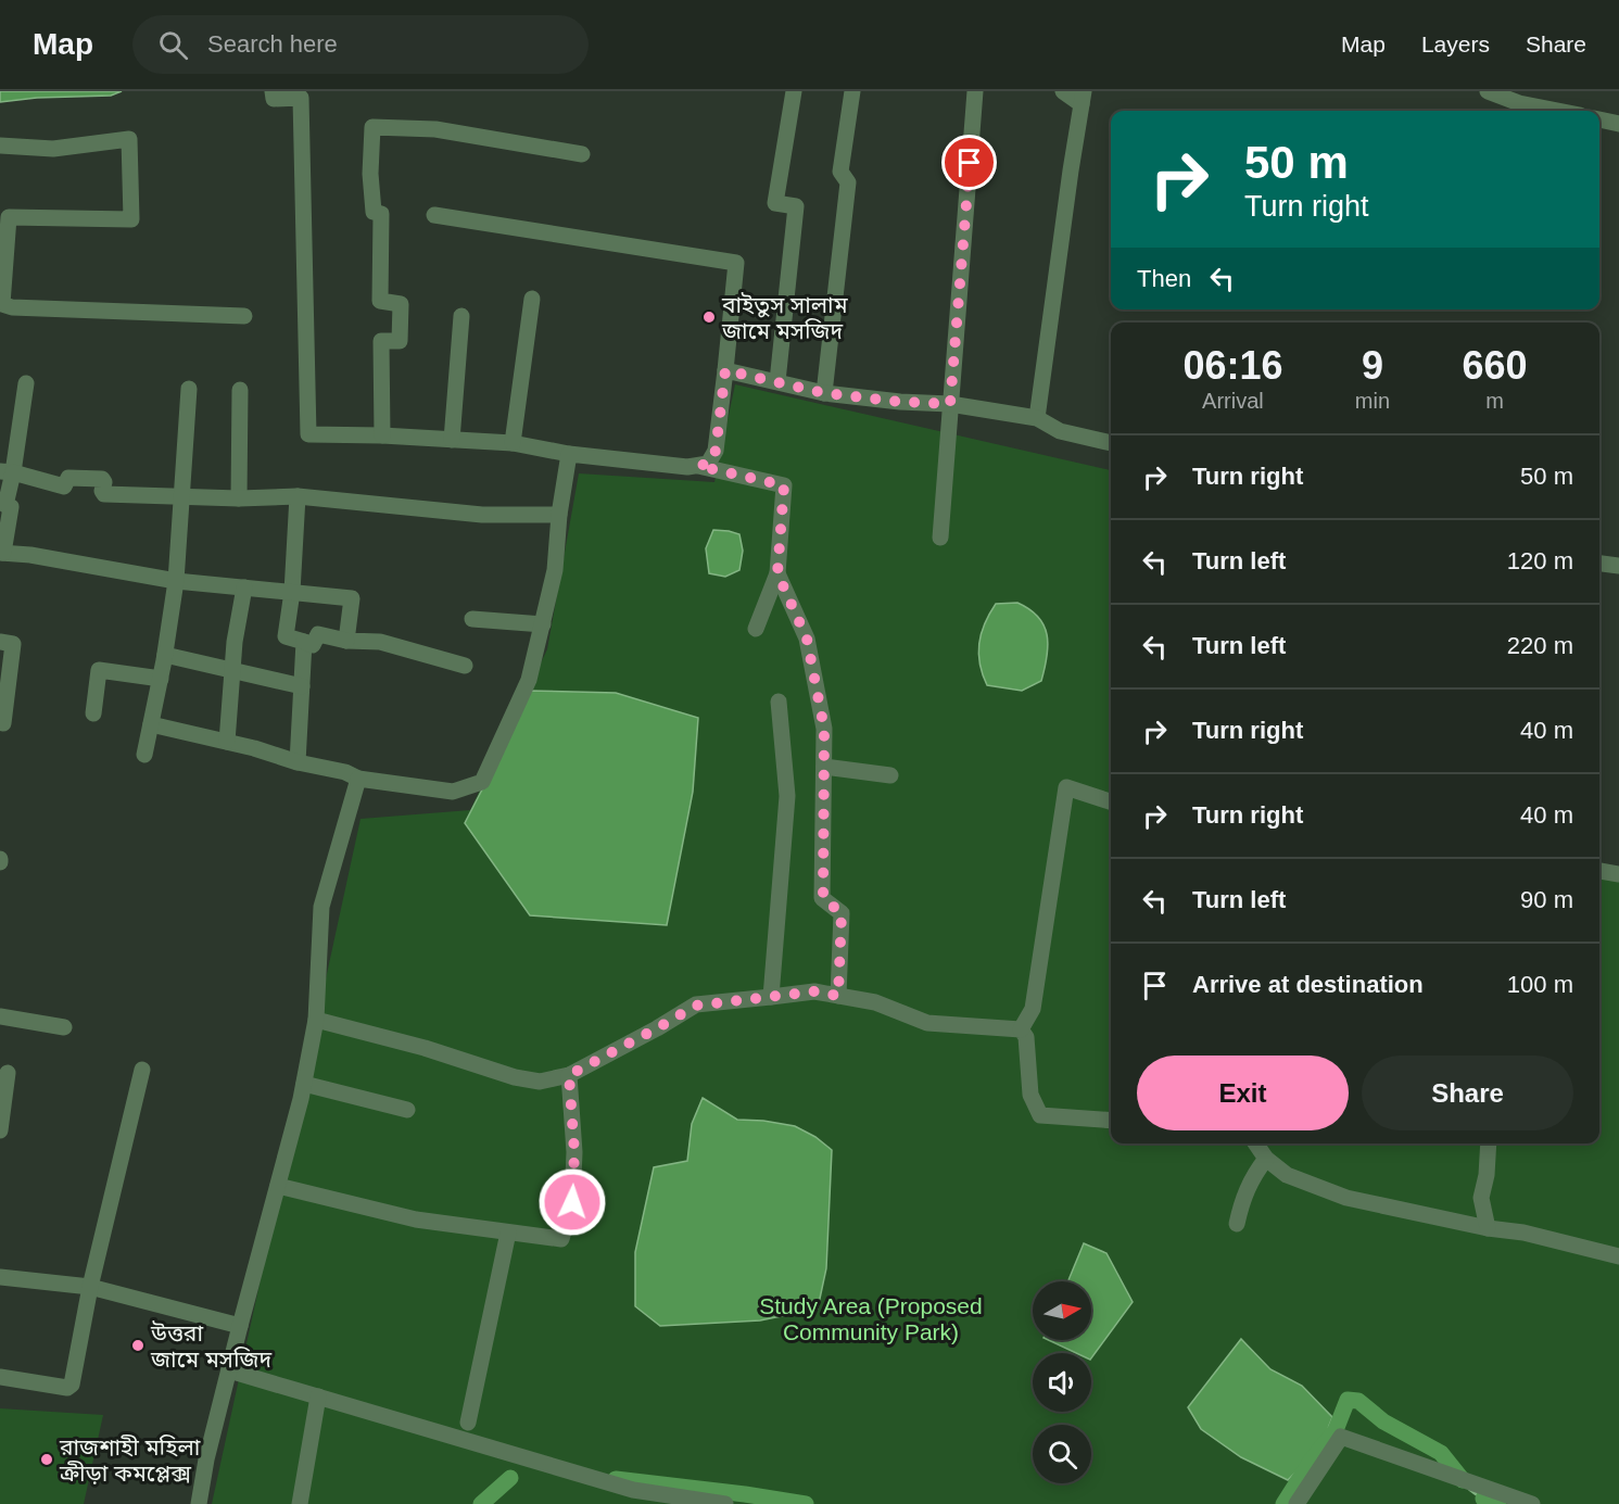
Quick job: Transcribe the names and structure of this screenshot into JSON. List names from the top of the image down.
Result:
{
  "parks": ["Study Area (Proposed Community Park)"],
  "places": ["বাইতুস সালাম জামে মসজিদ", "উত্তরা জামে মসজিদ", "রাজশাহী মহিলা ক্রীড়া কমপ্লেক্স"],
  "north": "right",
  "page": {
    "header": "Map",
    "search": "Search here",
    "nav": ["Map", "Layers", "Share"],
    "turn": ["50 m", "Turn right"],
    "then": "Then",
    "eta": [
      "06:16",
      "Arrival",
      "9",
      "min",
      "660",
      "m"
    ],
    "list": [
      {
        "name": "Turn right",
        "value": "50 m"
      },
      {
        "name": "Turn left",
        "value": "120 m"
      },
      {
        "name": "Turn left",
        "value": "220 m"
      },
      {
        "name": "Turn right",
        "value": "40 m"
      },
      {
        "name": "Turn right",
        "value": "40 m"
      },
      {
        "name": "Turn left",
        "value": "90 m"
      },
      {
        "name": "Arrive at destination",
        "value": "100 m"
      }
    ],
    "buttons": ["Exit", "Share"]
  }
}
